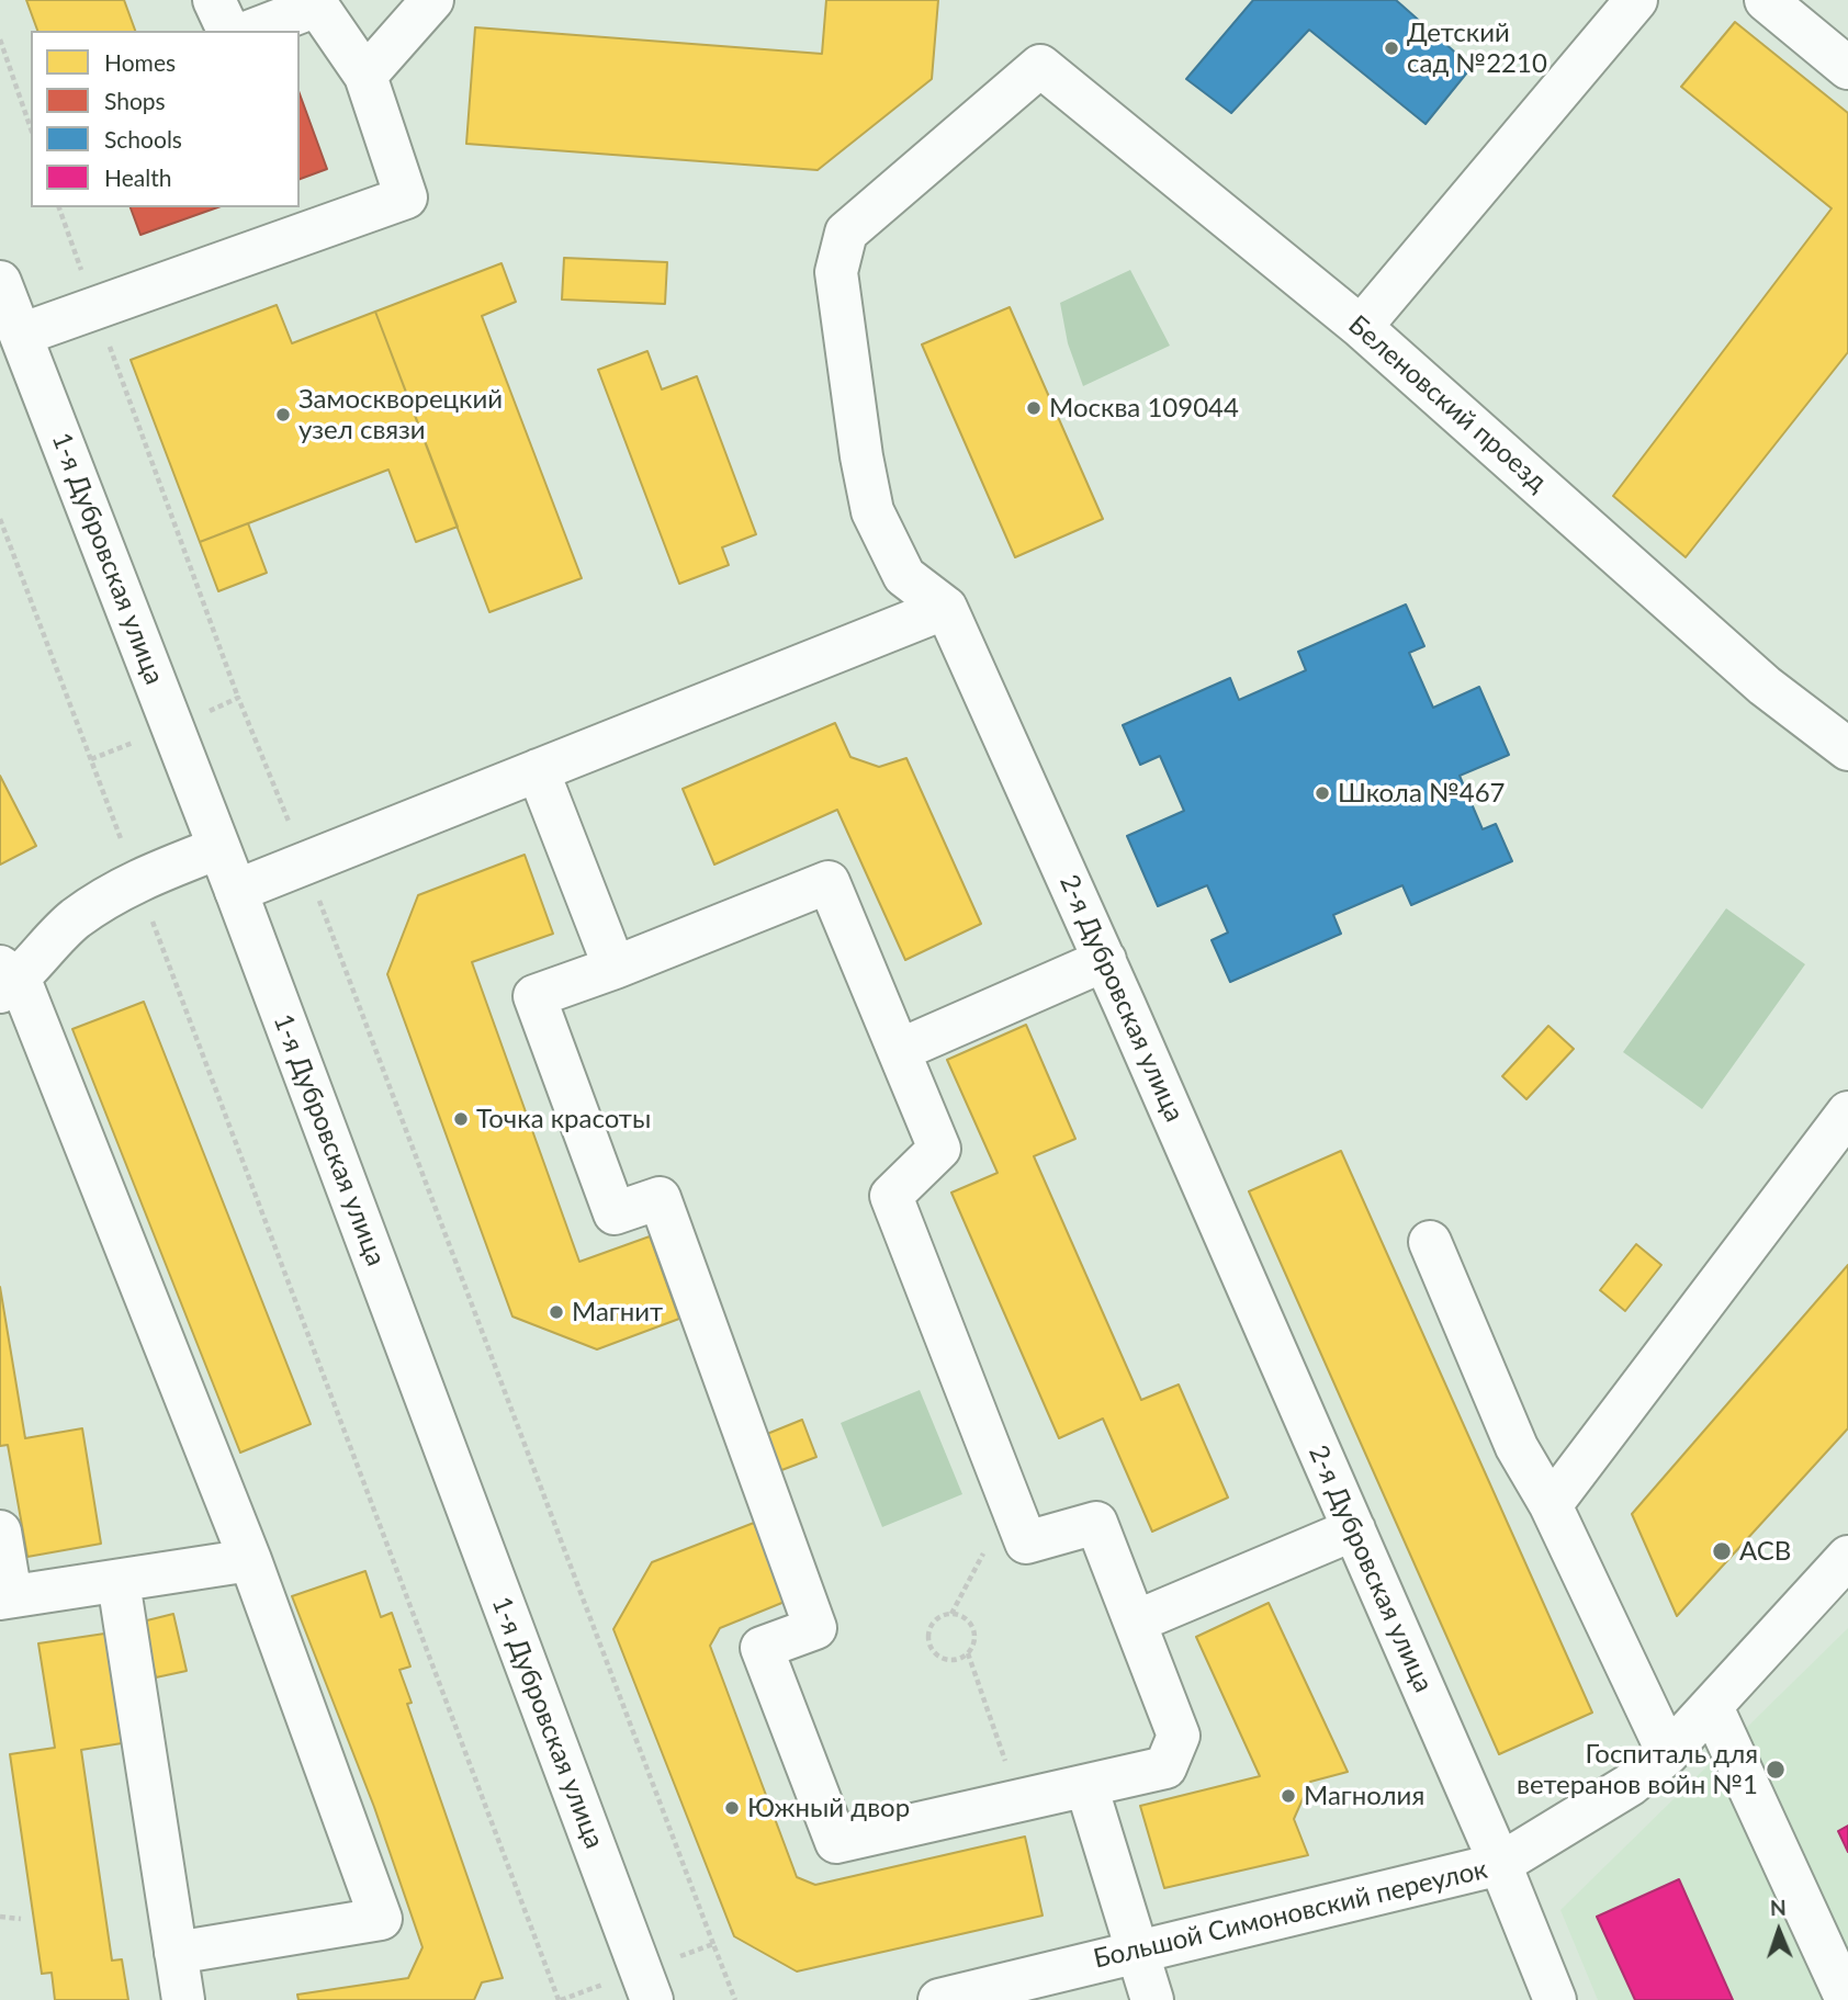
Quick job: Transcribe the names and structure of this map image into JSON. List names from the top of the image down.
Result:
{
  "streets": {
    "street": [
      "Беленовский проезд",
      "1-я Дубровская улица",
      "2-я Дубровская улица",
      "Большой Симоновский переулок"
    ]
  },
  "crossings": [
    ["Беленовский проезд", "2-я Дубровская улица"],
    ["2-я Дубровская улица", "Большой Симоновский переулок"]
  ],
  "places": [
    "Детский сад №2210",
    "Москва 109044",
    "Замоскворецкий узел связи",
    "Школа №467",
    "Точка красоты",
    "Магнит",
    "АСВ",
    "Госпиталь для ветеранов войн №1",
    "Магнолия",
    "Южный двор"
  ],
  "legend": [
    "Homes",
    "Shops",
    "Schools",
    "Health"
  ],
  "north": "top"
}
